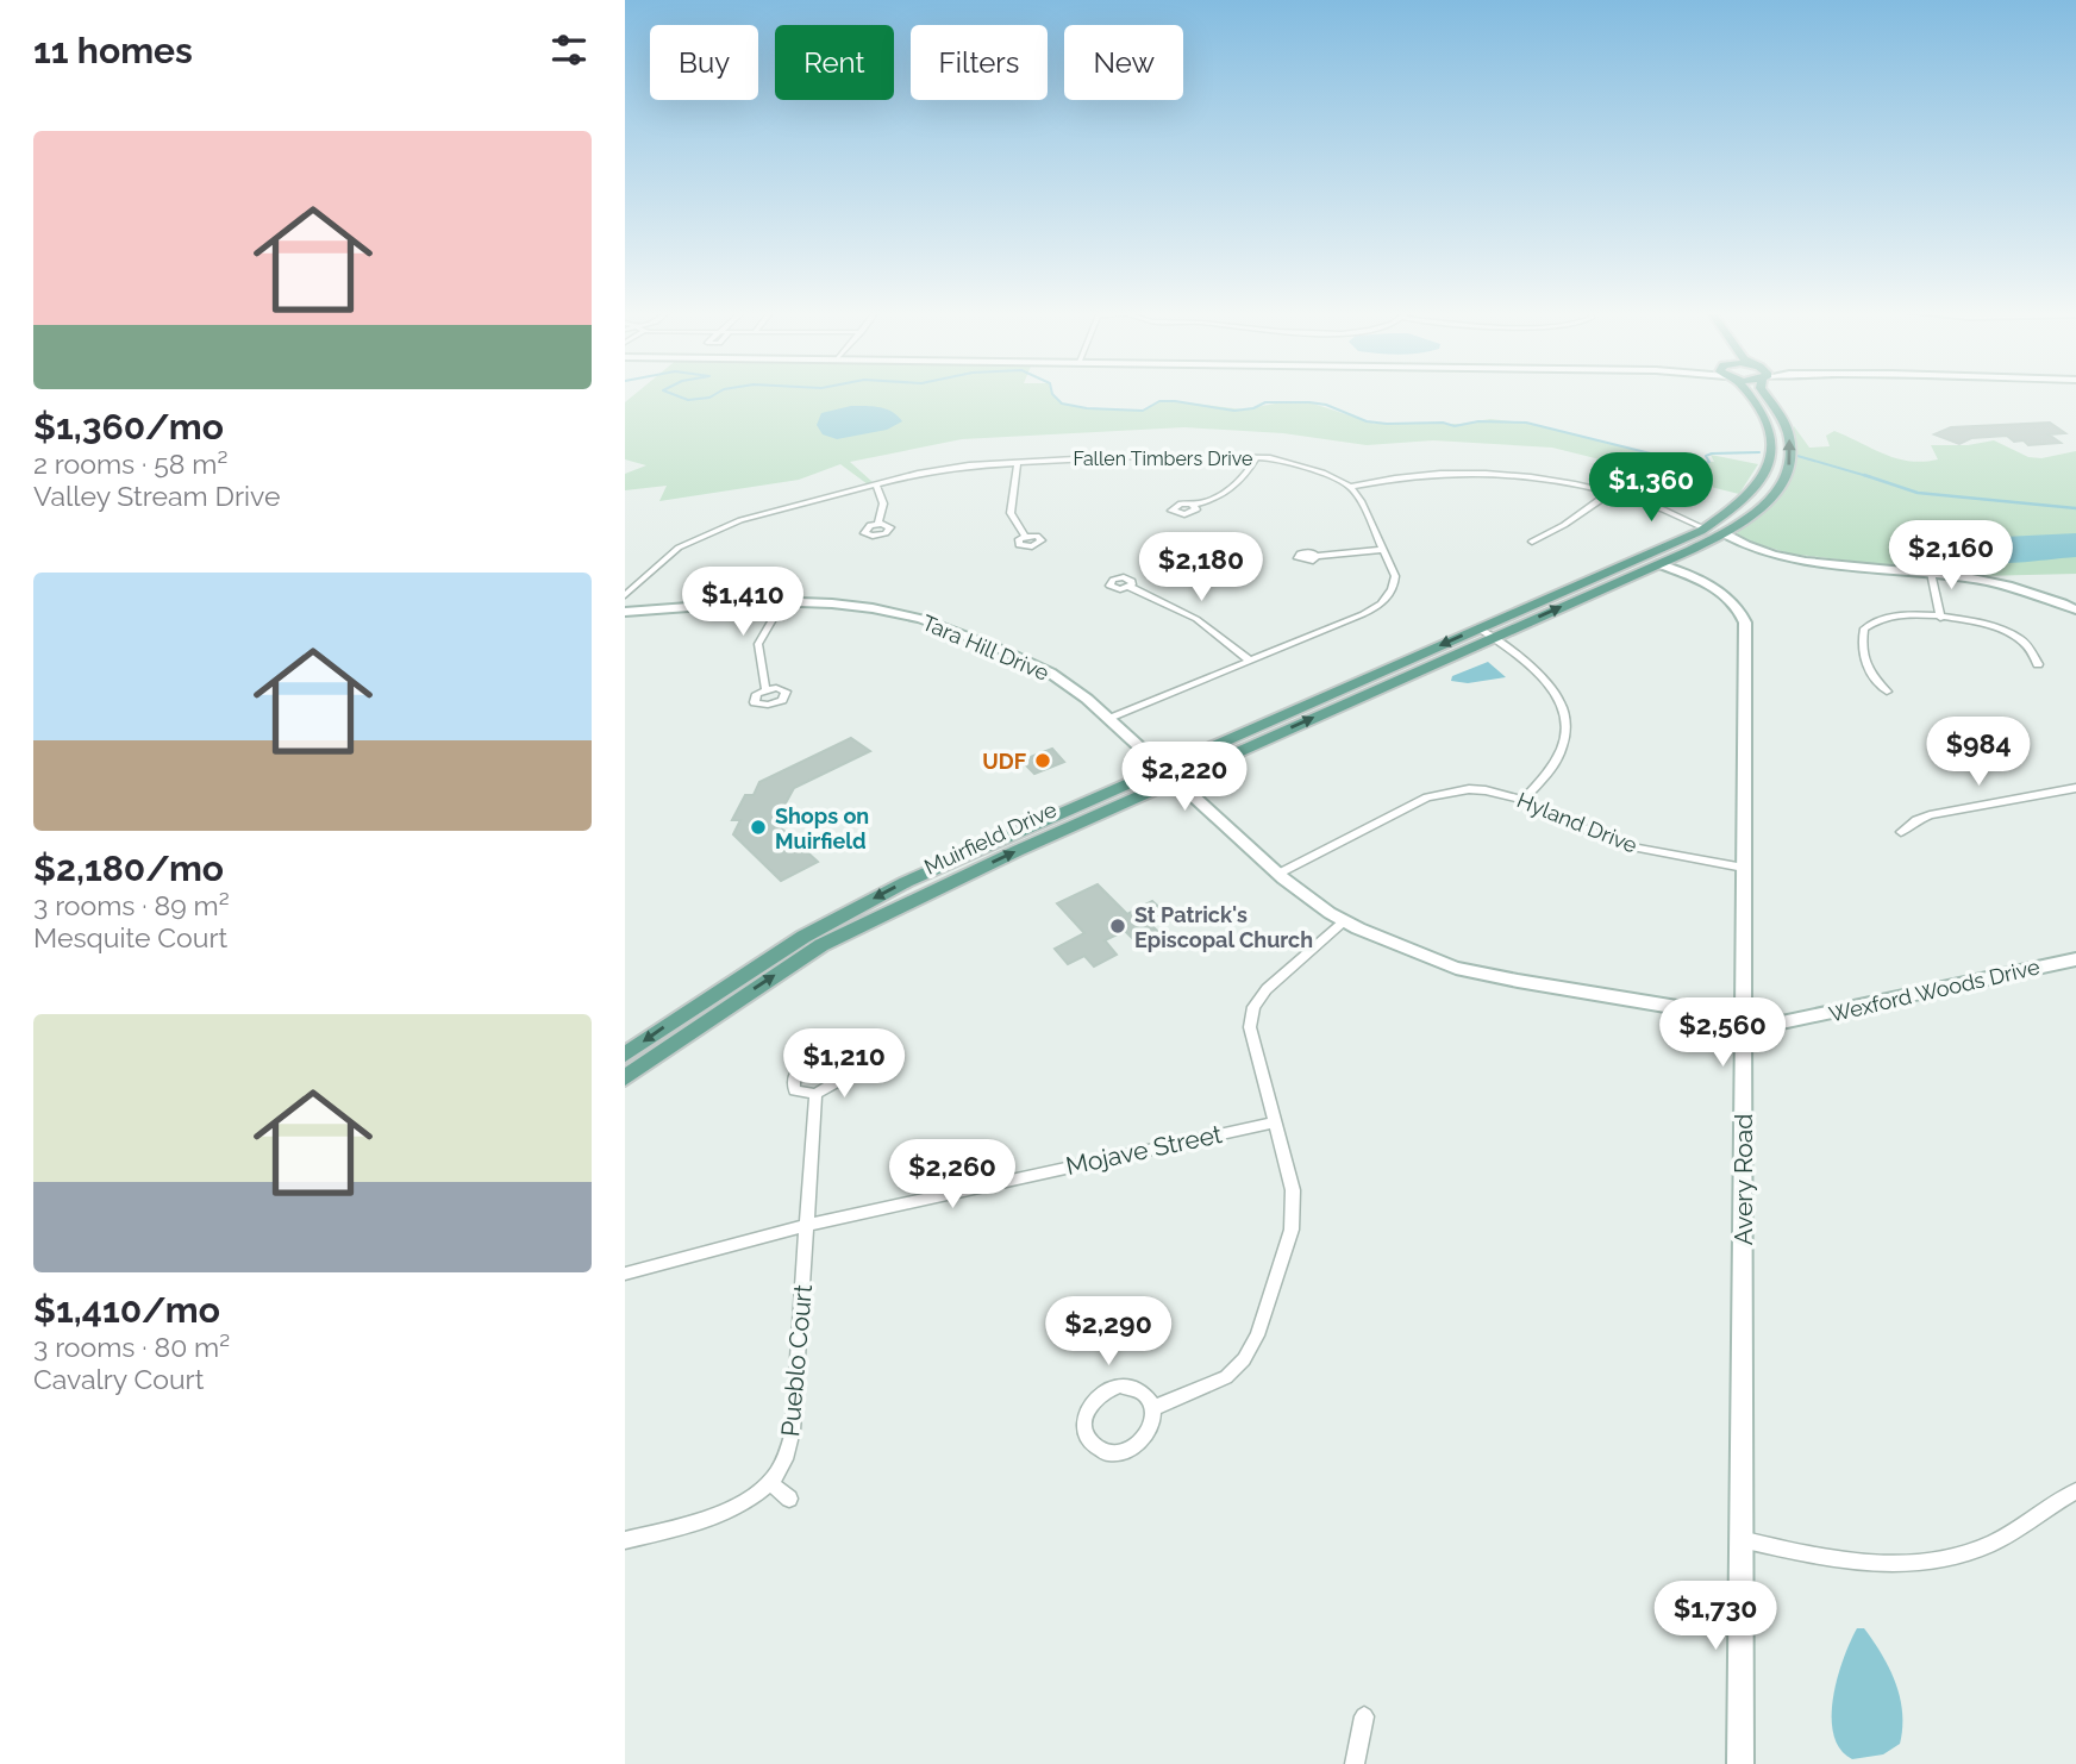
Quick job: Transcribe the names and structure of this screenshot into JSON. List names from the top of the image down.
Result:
{
  "streets": {
    "main road": ["Muirfield Drive"],
    "street": [
      "Fallen Timbers Drive",
      "Tara Hill Drive",
      "Hyland Drive",
      "Wexford Woods Drive",
      "Mojave Street",
      "Avery Road",
      "Pueblo Court"
    ]
  },
  "crossings": [
    ["Tara Hill Drive", "Hyland Drive"],
    ["Tara Hill Drive", "Muirfield Drive"],
    ["Tara Hill Drive", "Wexford Woods Drive"],
    ["Tara Hill Drive", "Avery Road"],
    ["Hyland Drive", "Avery Road"],
    ["Muirfield Drive", "Avery Road"],
    ["Wexford Woods Drive", "Avery Road"],
    ["Mojave Street", "Pueblo Court"]
  ],
  "places": ["UDF", "Shops on Muirfield", "St Patrick's Episcopal Church"],
  "page": {
    "heading": "11 homes",
    "chip": [
      "Buy",
      "Rent",
      "Filters",
      "New"
    ],
    "list": [
      {
        "name": "$1,360/mo",
        "note": "2 rooms · 58 m² · Valley Stream Drive"
      },
      {
        "name": "$2,180/mo",
        "note": "3 rooms · 89 m² · Mesquite Court"
      },
      {
        "name": "$1,410/mo",
        "note": "3 rooms · 80 m² · Cavalry Court"
      }
    ],
    "price": [
      "$1,360",
      "$2,160",
      "$2,180",
      "$1,410",
      "$984",
      "$2,220",
      "$2,560",
      "$1,210",
      "$2,260",
      "$2,290",
      "$1,730"
    ]
  }
}
